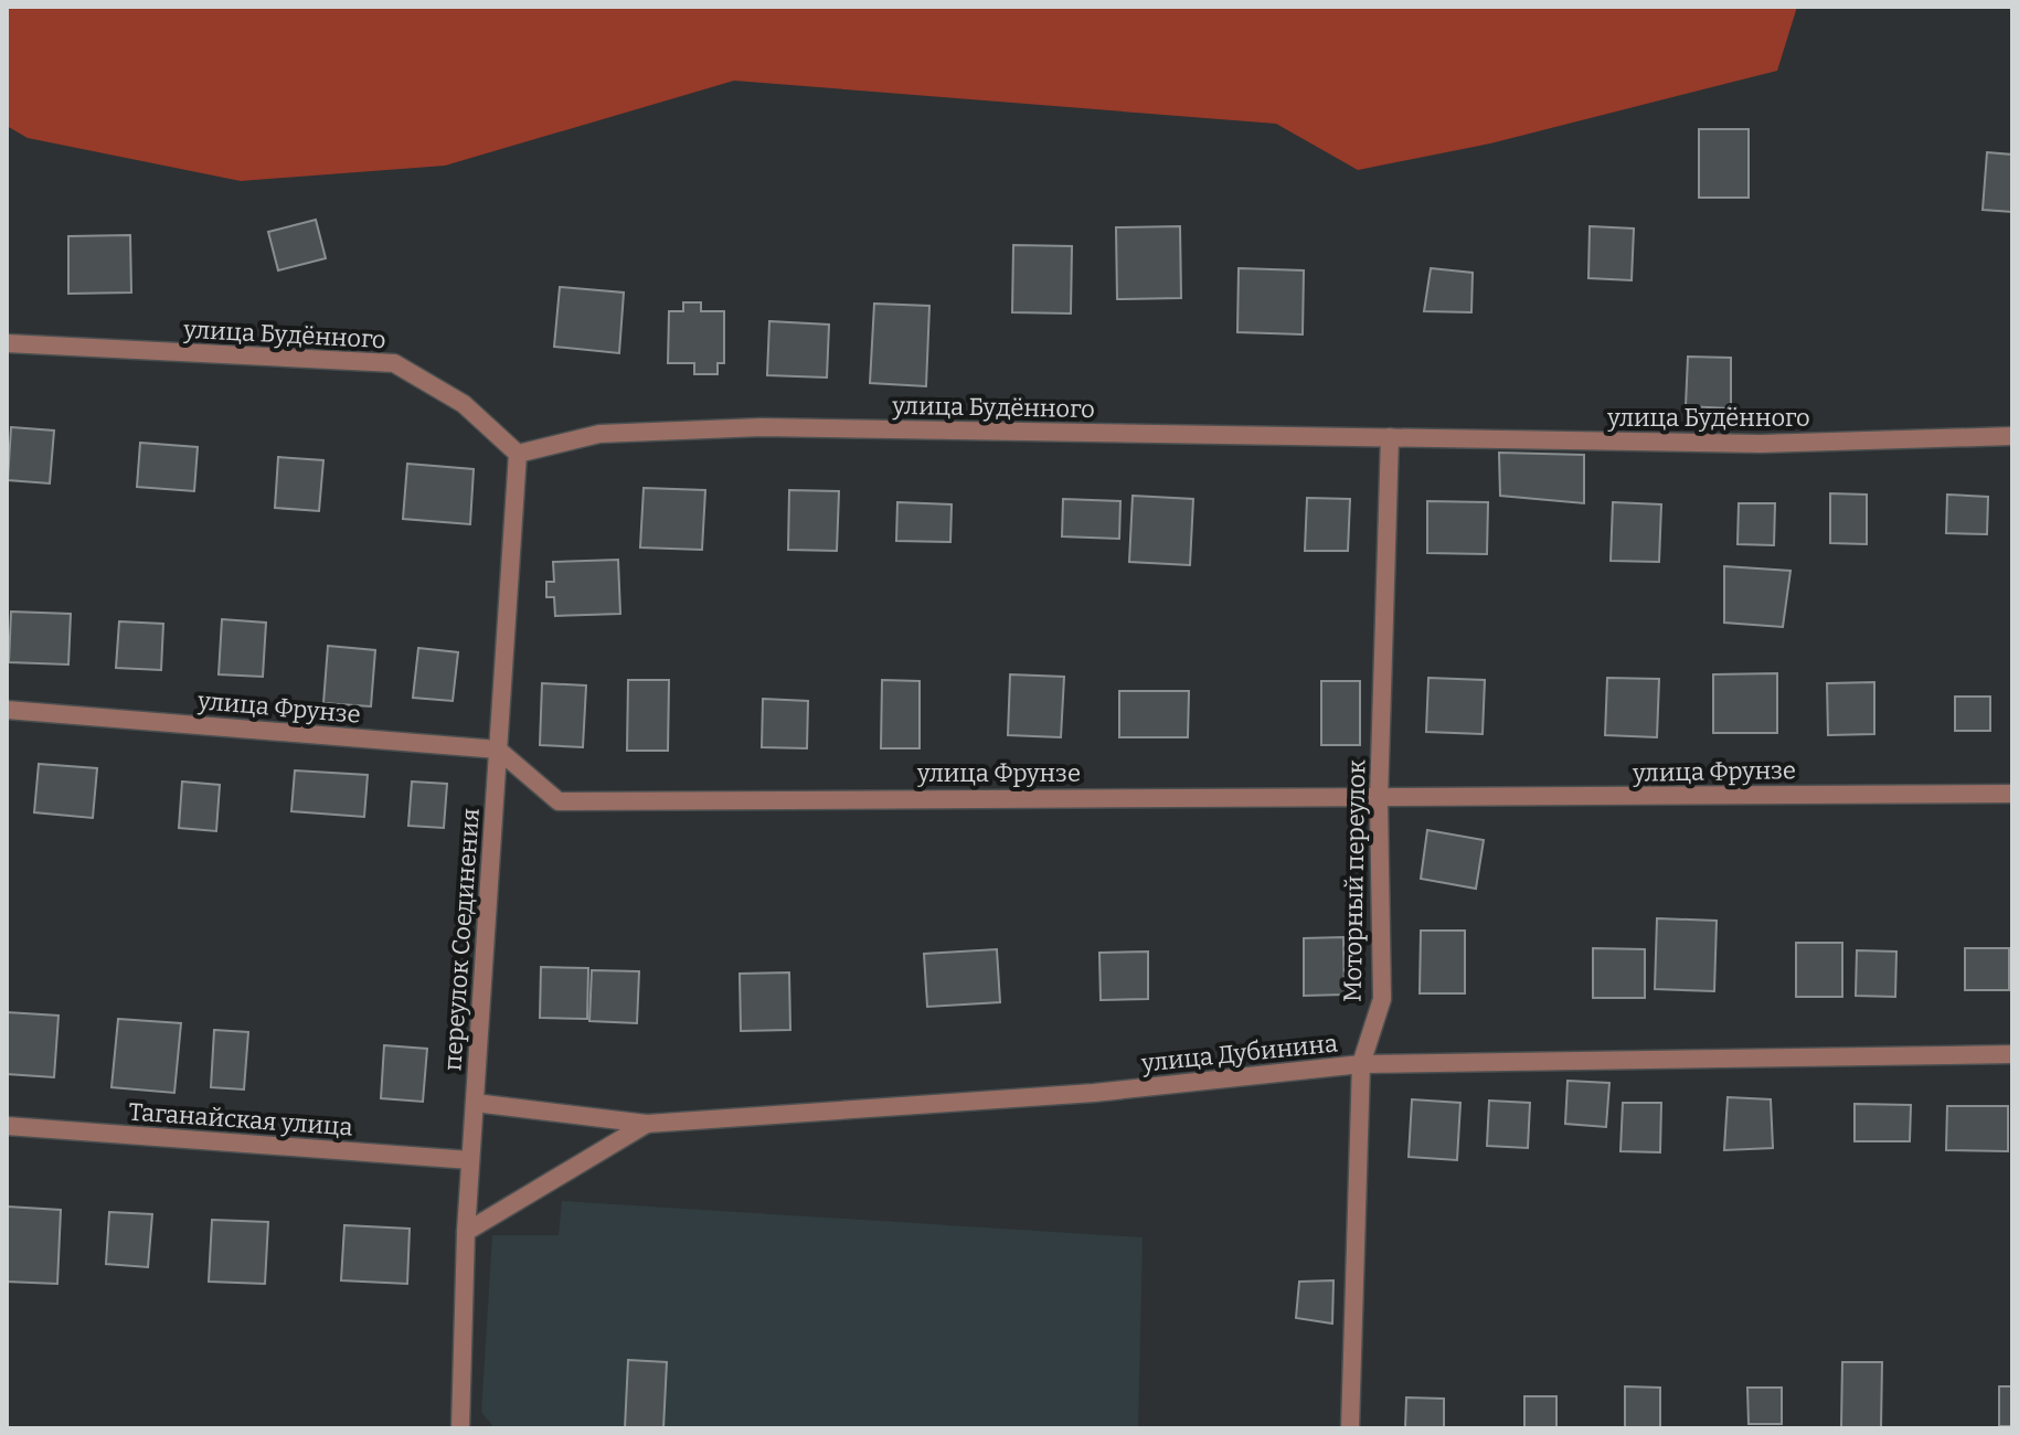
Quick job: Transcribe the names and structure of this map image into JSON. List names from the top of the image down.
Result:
{
  "streets": {
    "street": [
      "улица Будённого",
      "улица Фрунзе",
      "Моторный переулок",
      "переулок Соединения",
      "улица Дубинина",
      "Таганайская улица"
    ]
  },
  "crossings": [
    ["улица Будённого", "Моторный переулок"],
    ["улица Будённого", "переулок Соединения"],
    ["улица Фрунзе", "Моторный переулок"],
    ["улица Фрунзе", "переулок Соединения"],
    ["Моторный переулок", "улица Дубинина"],
    ["переулок Соединения", "улица Дубинина"],
    ["переулок Соединения", "Таганайская улица"]
  ]
}
